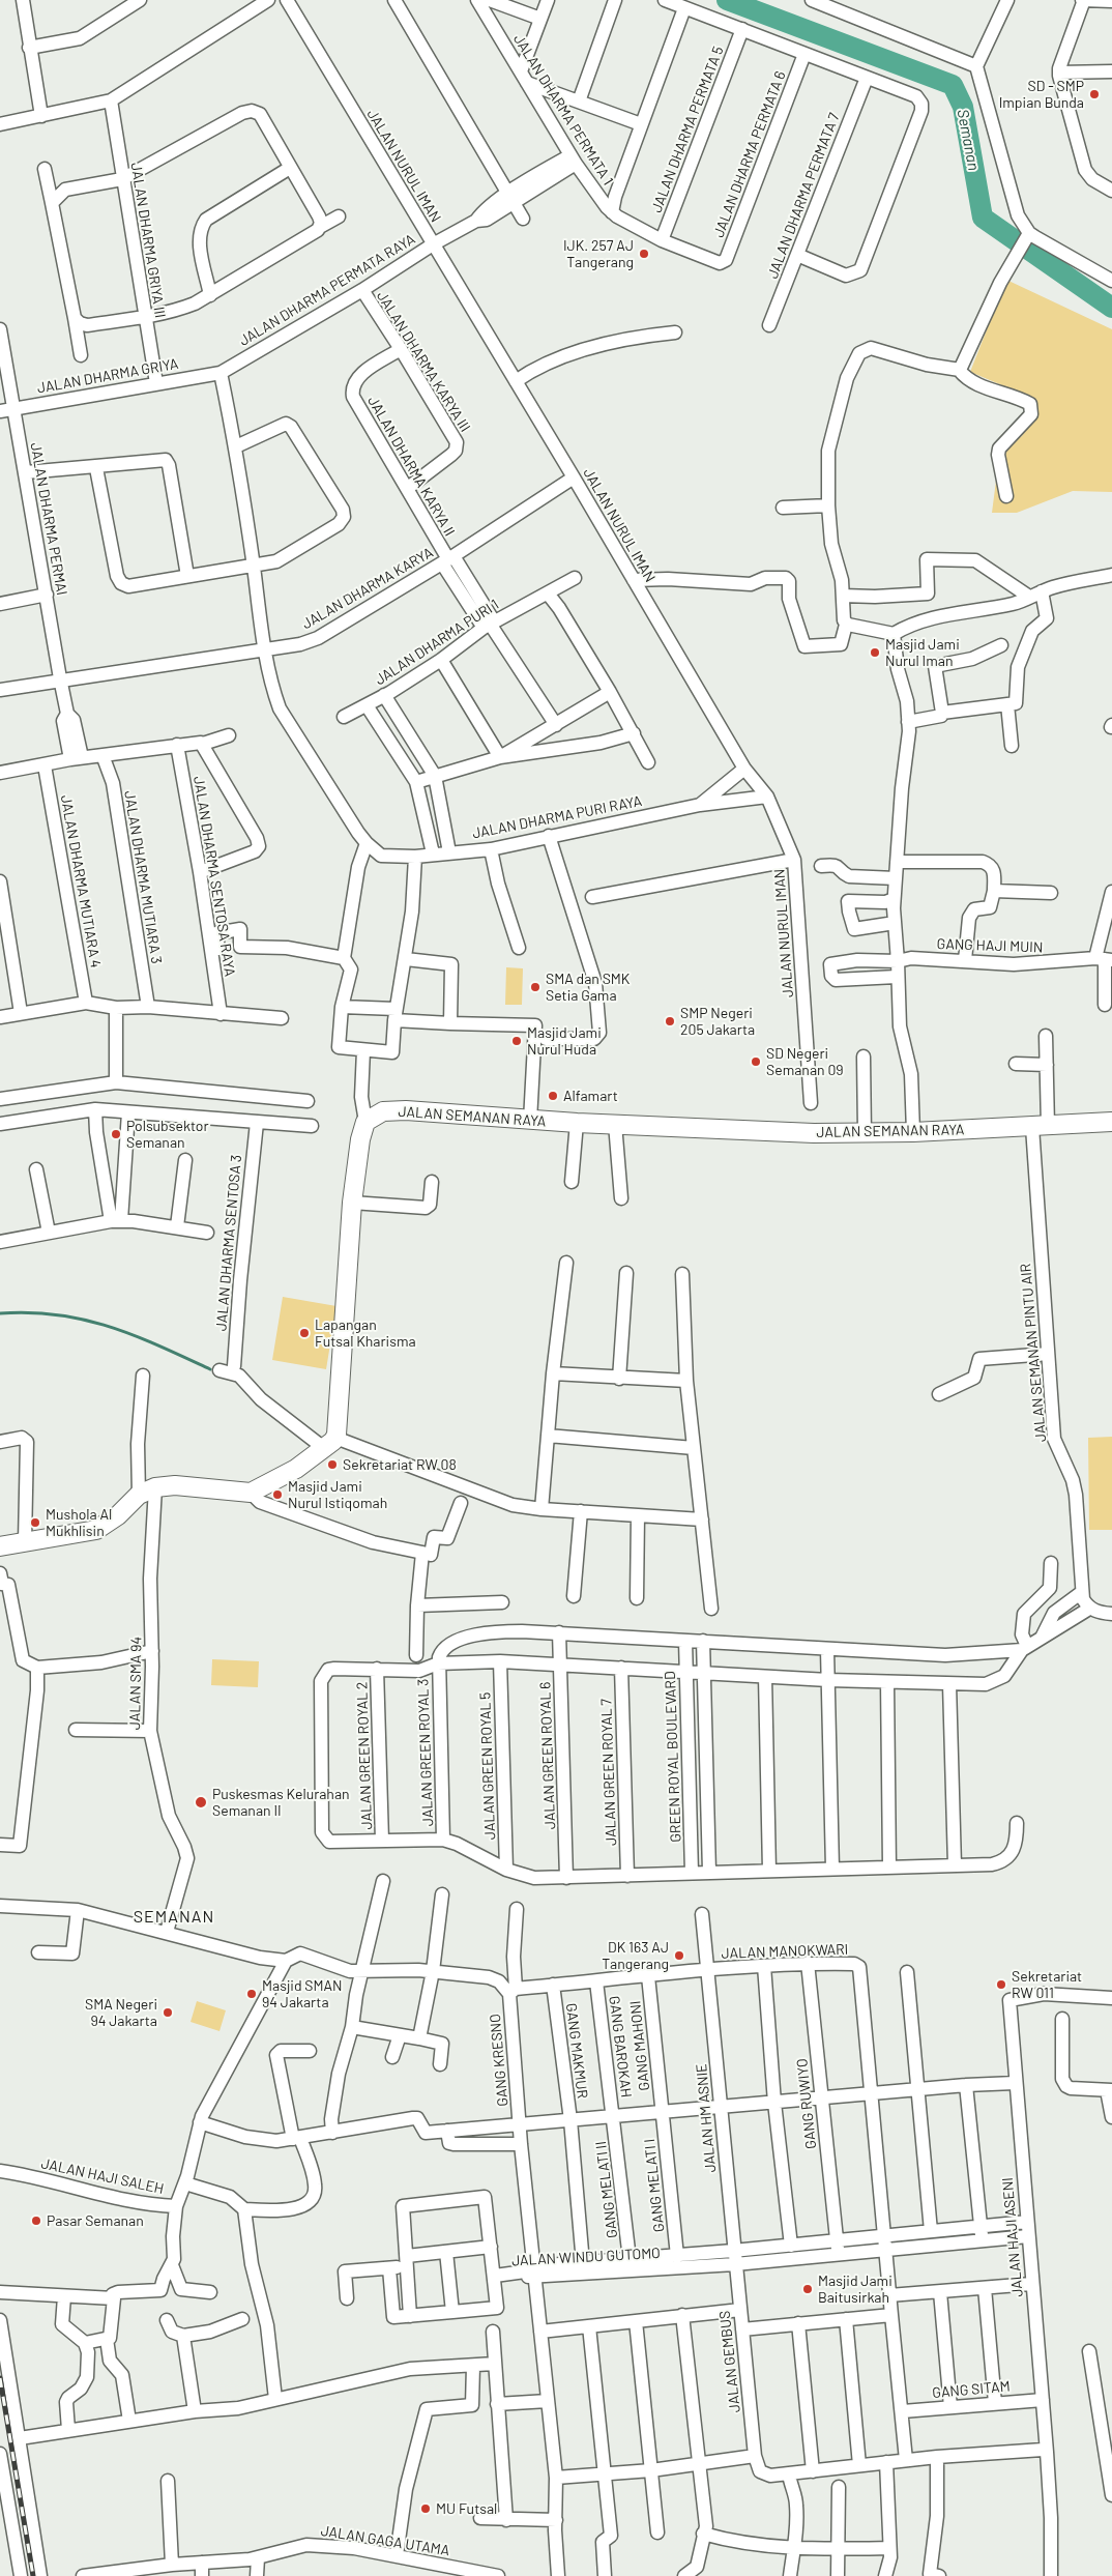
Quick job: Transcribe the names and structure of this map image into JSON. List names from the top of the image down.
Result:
{
  "streets": {
    "street": [
      "JALAN DHARMA PERMATA 1",
      "JALAN DHARMA PERMATA 5",
      "JALAN DHARMA PERMATA 6",
      "JALAN NURUL IMAN",
      "JALAN DHARMA PERMATA 7",
      "JALAN DHARMA GRIYA III",
      "JALAN DHARMA PERMATA RAYA",
      "JALAN DHARMA KARYA III",
      "JALAN DHARMA GRIYA",
      "JALAN DHARMA KARYA II",
      "JALAN DHARMA PERMAI",
      "JALAN DHARMA KARYA",
      "JALAN DHARMA PURI 1",
      "JALAN DHARMA PURI RAYA",
      "JALAN DHARMA SENTOSA RAYA",
      "JALAN DHARMA MUTIARA 3",
      "JALAN DHARMA MUTIARA 4",
      "GANG HAJI MUIN",
      "JALAN SEMANAN RAYA",
      "JALAN DHARMA SENTOSA 3",
      "JALAN SEMANAN PINTU AIR",
      "JALAN SMA 94",
      "JALAN GREEN ROYAL 3",
      "JALAN GREEN ROYAL 2",
      "JALAN GREEN ROYAL 6",
      "GREEN ROYAL BOULEVARD",
      "JALAN GREEN ROYAL 5",
      "JALAN GREEN ROYAL 7",
      "JALAN MANOKWARI",
      "GANG MAHONI",
      "GANG BAROKAH",
      "GANG MAKMUR",
      "GANG KRESNO",
      "GANG RUWIYO",
      "JALAN HM ASNIE",
      "JALAN HAJI SALEH",
      "GANG MELATI I",
      "GANG MELATI II",
      "JALAN HAJI ASENI",
      "JALAN WINDU GUTOMO",
      "JALAN GEMBUS",
      "GANG SITAM",
      "JALAN GAGA UTAMA"
    ]
  },
  "crossings": [
    ["JALAN DHARMA PERMATA 1", "JALAN DHARMA PERMATA 5"],
    ["JALAN DHARMA PERMATA 1", "JALAN DHARMA PERMATA 6"],
    ["JALAN DHARMA PERMATA 1", "JALAN DHARMA PERMATA RAYA"],
    ["JALAN NURUL IMAN", "JALAN DHARMA PERMATA RAYA"],
    ["JALAN NURUL IMAN", "JALAN DHARMA KARYA"],
    ["JALAN NURUL IMAN", "JALAN DHARMA PURI RAYA"],
    ["JALAN DHARMA GRIYA III", "JALAN DHARMA GRIYA"],
    ["JALAN DHARMA PERMATA RAYA", "JALAN DHARMA KARYA III"],
    ["JALAN DHARMA PERMATA RAYA", "JALAN DHARMA GRIYA"],
    ["JALAN DHARMA PERMATA RAYA", "JALAN DHARMA PURI RAYA"],
    ["JALAN DHARMA KARYA III", "JALAN DHARMA KARYA II"],
    ["JALAN DHARMA GRIYA", "JALAN DHARMA PERMAI"],
    ["JALAN DHARMA GRIYA", "JALAN DHARMA PURI RAYA"],
    ["JALAN DHARMA KARYA II", "JALAN DHARMA KARYA"],
    ["JALAN DHARMA KARYA II", "JALAN DHARMA PURI 1"],
    ["JALAN DHARMA PERMAI", "JALAN DHARMA KARYA"],
    ["JALAN DHARMA KARYA", "JALAN DHARMA PURI RAYA"],
    ["JALAN SEMANAN RAYA", "JALAN SEMANAN PINTU AIR"],
    ["JALAN MANOKWARI", "GANG MAHONI"],
    ["JALAN MANOKWARI", "GANG BAROKAH"],
    ["JALAN MANOKWARI", "GANG MAKMUR"],
    ["JALAN MANOKWARI", "GANG KRESNO"],
    ["JALAN MANOKWARI", "GANG RUWIYO"],
    ["JALAN MANOKWARI", "JALAN HM ASNIE"],
    ["GANG MAHONI", "GANG MELATI I"],
    ["GANG BAROKAH", "GANG MELATI II"],
    ["GANG MAKMUR", "JALAN WINDU GUTOMO"],
    ["GANG KRESNO", "JALAN WINDU GUTOMO"],
    ["GANG RUWIYO", "JALAN WINDU GUTOMO"],
    ["JALAN HM ASNIE", "JALAN WINDU GUTOMO"],
    ["JALAN HM ASNIE", "JALAN GEMBUS"],
    ["GANG MELATI I", "JALAN WINDU GUTOMO"],
    ["GANG MELATI II", "JALAN WINDU GUTOMO"],
    ["JALAN HAJI ASENI", "JALAN WINDU GUTOMO"],
    ["JALAN HAJI ASENI", "GANG SITAM"],
    ["JALAN WINDU GUTOMO", "JALAN GEMBUS"]
  ],
  "districts": ["SEMANAN"],
  "water": ["Semanan"],
  "places": [
    "SD - SMP Impian Bunda",
    "IJK. 257 AJ Tangerang",
    "Masjid Jami Nurul Iman",
    "SMA dan SMK Setia Gama",
    "SMP Negeri 205 Jakarta",
    "Masjid Jami Nurul Huda",
    "SD Negeri Semanan 09",
    "Alfamart",
    "Polsubsektor Semanan",
    "Lapangan Futsal Kharisma",
    "Sekretariat RW 08",
    "Masjid Jami Nurul Istiqomah",
    "Mushola Al Mukhlisin",
    "Puskesmas Kelurahan Semanan II",
    "DK 163 AJ Tangerang",
    "Sekretariat RW 011",
    "Masjid SMAN 94 Jakarta",
    "SMA Negeri 94 Jakarta",
    "Pasar Semanan",
    "Masjid Jami Baitusirkah",
    "MU Futsal"
  ]
}
